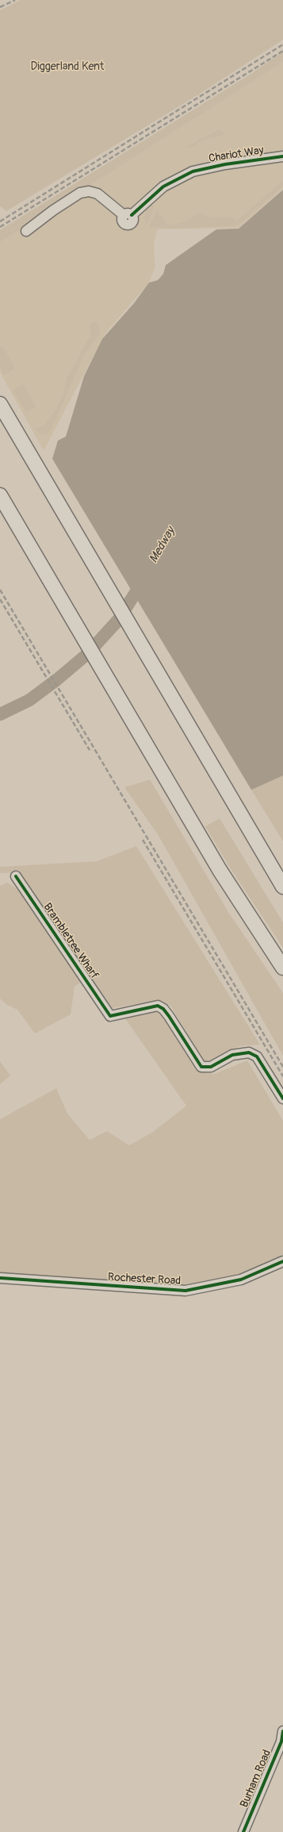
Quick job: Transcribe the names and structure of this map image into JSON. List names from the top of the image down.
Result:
{
  "streets": {
    "street": [
      "Chariot Way",
      "Brambletree Wharf",
      "Rochester Road",
      "Burham Road"
    ]
  },
  "water": ["Medway"],
  "parks": ["Diggerland Kent"]
}
